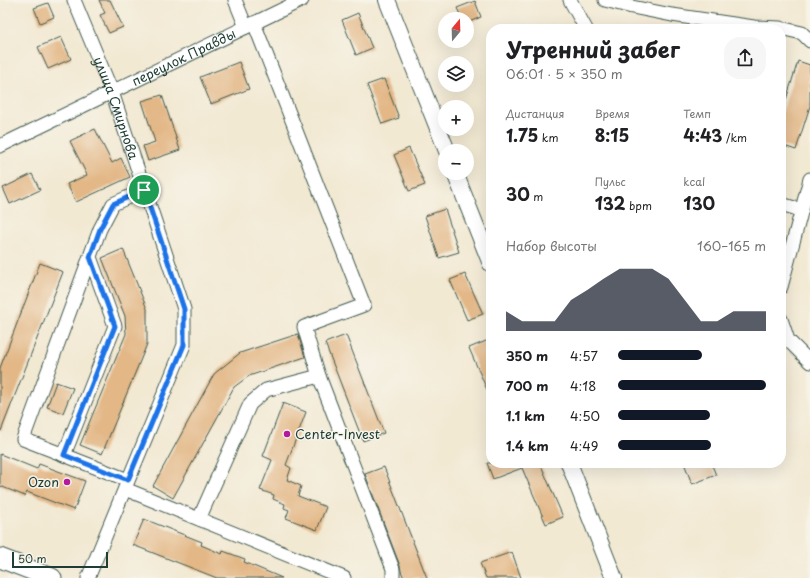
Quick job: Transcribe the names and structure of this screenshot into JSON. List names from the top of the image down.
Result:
{
  "streets": {
    "street": ["переулок Правды", "улица Смирнова"]
  },
  "crossings": [
    ["переулок Правды", "улица Смирнова"]
  ],
  "places": ["Center-Invest", "Ozon"],
  "scale_bar": "50 m",
  "north": "top",
  "page": {
    "map_buttons": ["+", "−"],
    "heading": ["Утренний забег", "06:01 · 5 × 350 m"],
    "stats": [
      ["Дистанция", "1.75 km"],
      ["Время", "8:15"],
      ["Темп", "4:43 /km"],
      ["30 m"],
      ["Пульс", "132 bpm"],
      ["kcal", "130"]
    ],
    "chart": ["Набор высоты", "160–165 m"],
    "list": [
      {
        "name": "350 m",
        "note": "4:57"
      },
      {
        "name": "700 m",
        "note": "4:18"
      },
      {
        "name": "1.1 km",
        "note": "4:50"
      },
      {
        "name": "1.4 km",
        "note": "4:49"
      }
    ],
    "scale": "50 m"
  }
}
